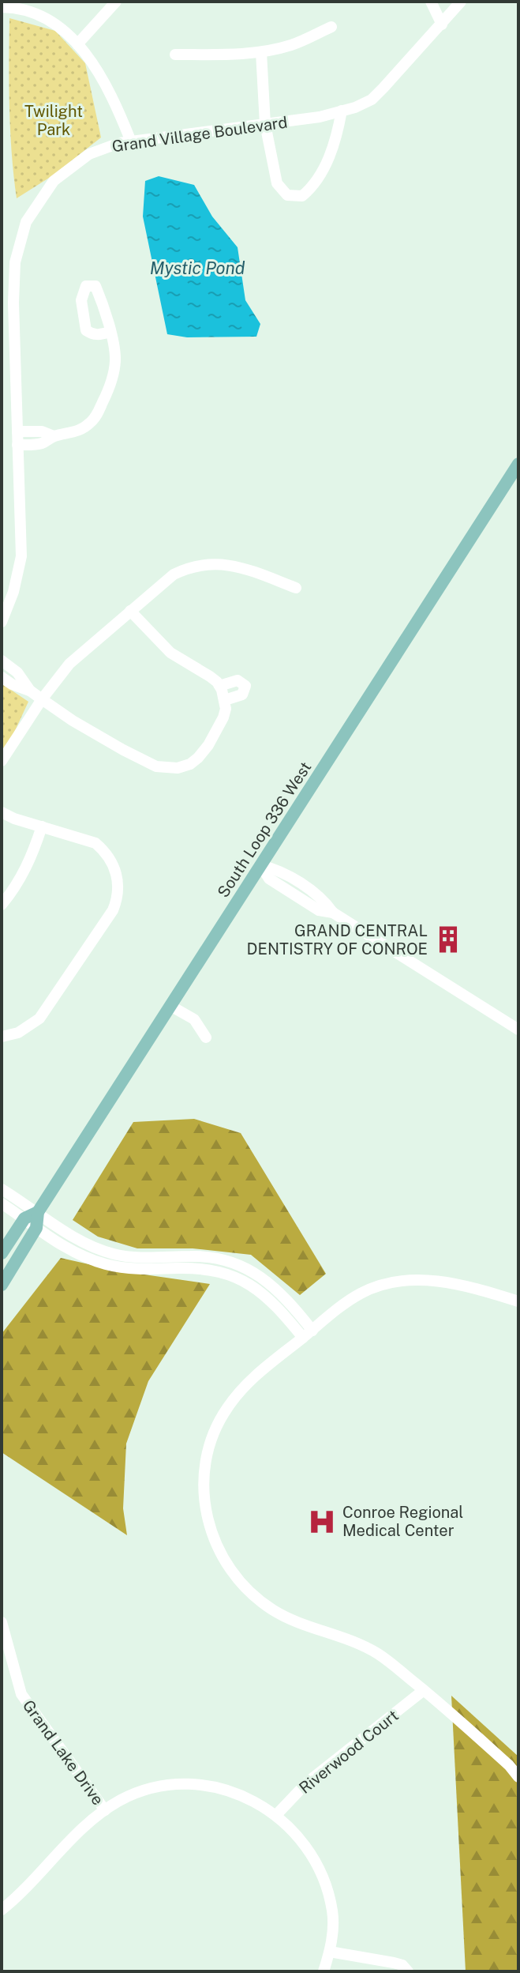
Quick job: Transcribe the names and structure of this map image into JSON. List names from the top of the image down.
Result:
{
  "streets": {
    "main road": ["South Loop 336 West"],
    "street": ["Grand Village Boulevard", "Riverwood Court", "Grand Lake Drive"]
  },
  "water": ["Mystic Pond"],
  "parks": ["Twilight Park"],
  "places": {
    "building": ["GRAND CENTRAL DENTISTRY OF CONROE"],
    "hospital": ["Conroe Regional Medical Center"]
  }
}
